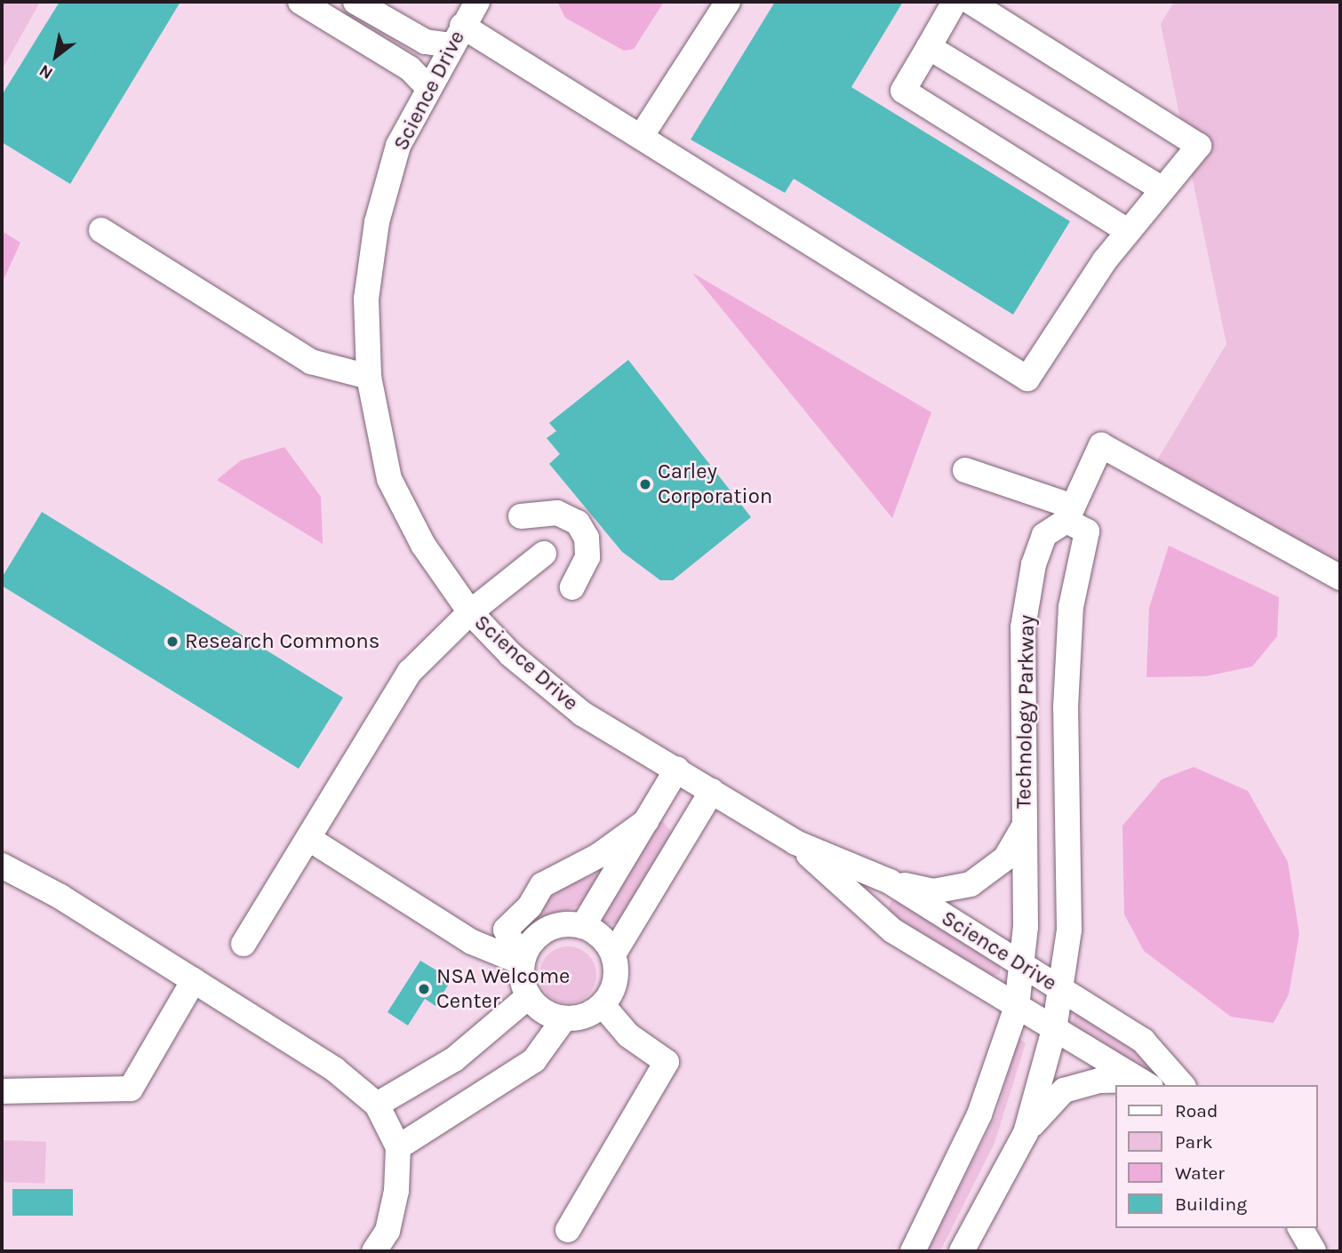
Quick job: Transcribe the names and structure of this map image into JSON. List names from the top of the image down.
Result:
{
  "streets": {
    "street": ["Science Drive", "Technology Parkway"]
  },
  "crossings": [
    ["Science Drive", "Technology Parkway"]
  ],
  "places": ["Carley Corporation", "Research Commons", "NSA Welcome Center"],
  "legend": [
    "Road",
    "Park",
    "Water",
    "Building"
  ],
  "north": "bottom left"
}
